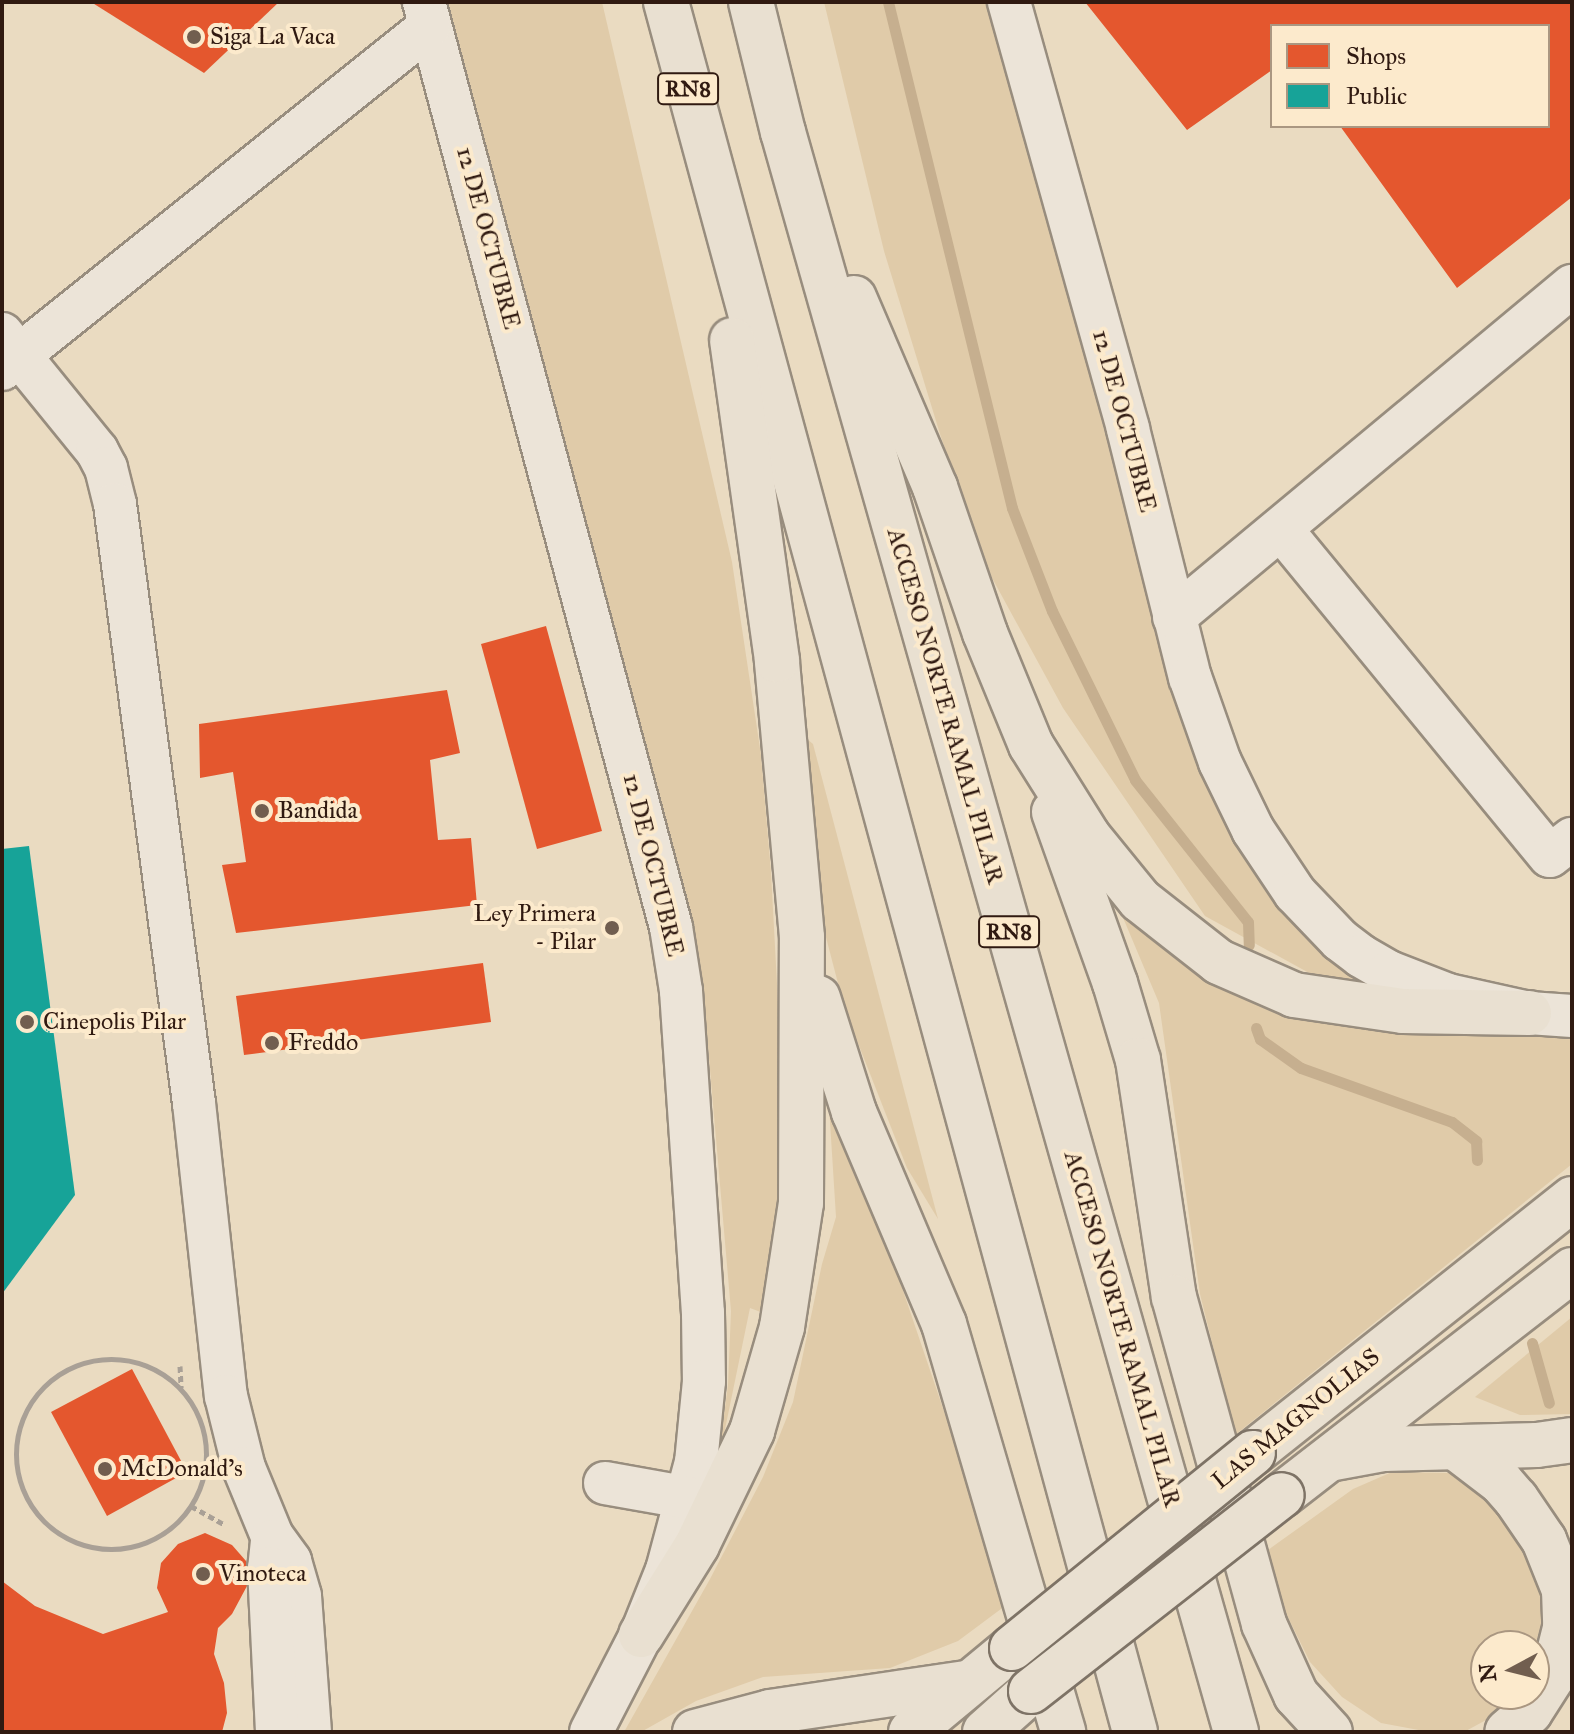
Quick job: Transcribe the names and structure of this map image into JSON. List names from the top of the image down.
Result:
{
  "streets": {
    "main road": ["RN8", "ACCESO NORTE RAMAL PILAR", "LAS MAGNOLIAS"],
    "street": ["12 DE OCTUBRE"]
  },
  "places": [
    "Siga La Vaca",
    "Bandida",
    "Ley Primera - Pilar",
    "Cinepolis Pilar",
    "Freddo",
    "McDonald's",
    "Vinoteca"
  ],
  "legend": ["Shops", "Public"],
  "north": "left"
}
